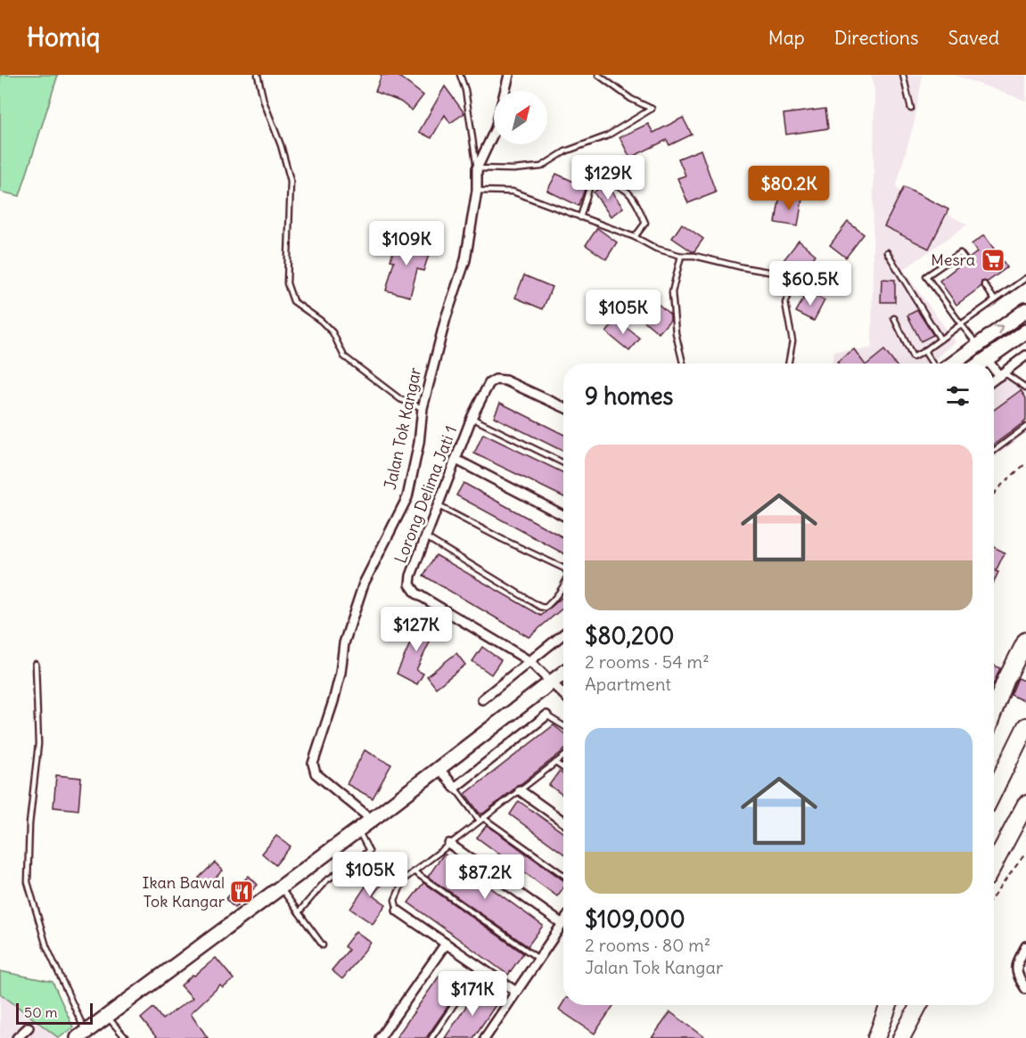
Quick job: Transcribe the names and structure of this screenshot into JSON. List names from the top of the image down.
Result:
{
  "streets": {
    "street": ["Jalan Tok Kangar", "Lorong Delima Jati 1"]
  },
  "places": {
    "supermarket": ["Mesra"],
    "restaurant": ["Ikan Bawal Tok Kangar"]
  },
  "scale_bar": "50 m",
  "north": "top right",
  "page": {
    "header": "Homiq",
    "nav": ["Map", "Directions", "Saved"],
    "price": [
      "$129K",
      "$80.2K",
      "$109K",
      "$60.5K",
      "$105K",
      "$127K",
      "$105K",
      "$87.2K",
      "$171K"
    ],
    "heading": "9 homes",
    "list": [
      {
        "name": "$80,200",
        "note": "2 rooms · 54 m² · Apartment"
      },
      {
        "name": "$109,000",
        "note": "2 rooms · 80 m² · Jalan Tok Kangar"
      }
    ],
    "scale": "50 m"
  }
}
